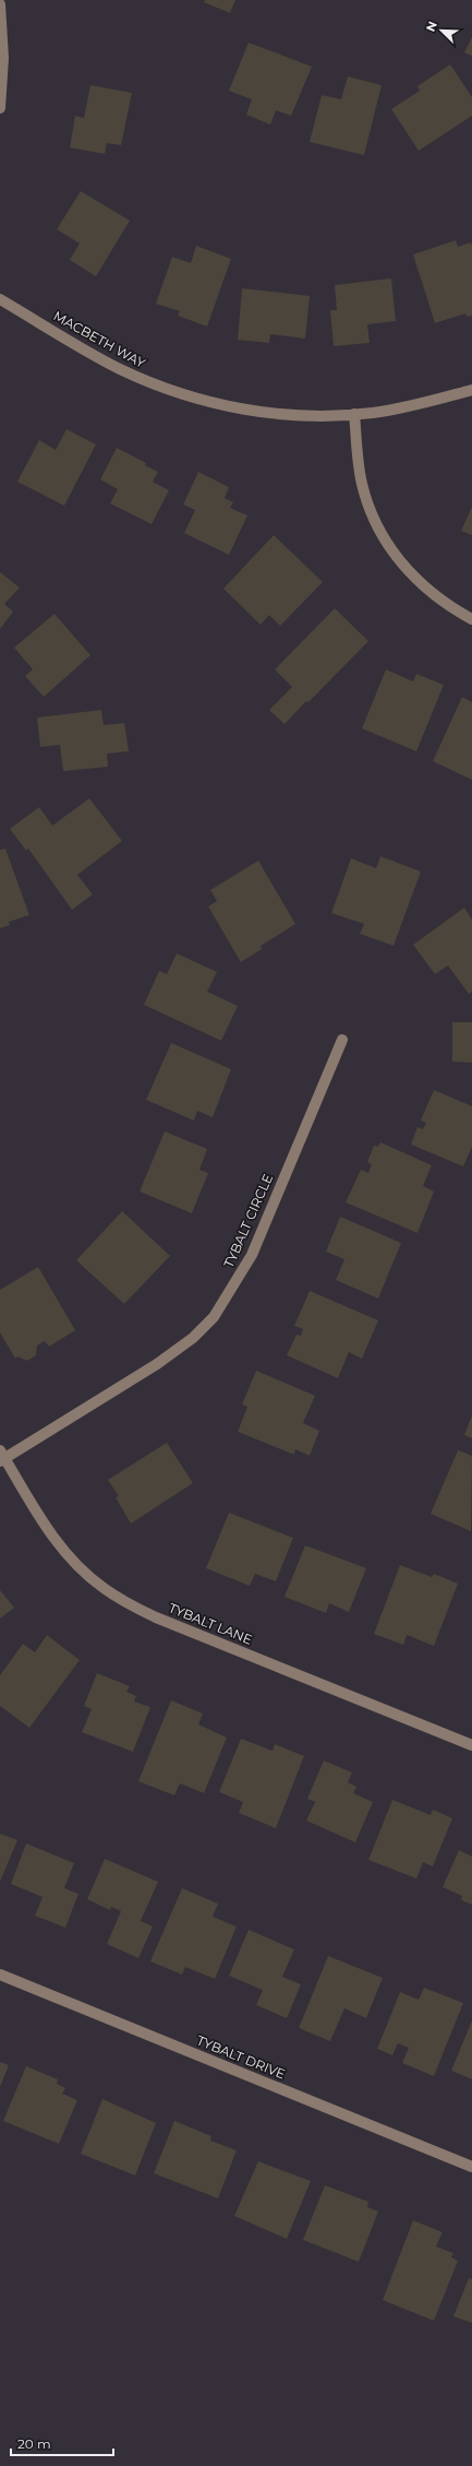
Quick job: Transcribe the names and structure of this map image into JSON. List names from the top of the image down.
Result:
{
  "streets": {
    "street": [
      "MACBETH WAY",
      "TYBALT CIRCLE",
      "TYBALT LANE",
      "TYBALT DRIVE"
    ]
  },
  "crossings": [
    ["TYBALT CIRCLE", "TYBALT LANE"]
  ],
  "scale_bar": "20 m",
  "north": "top left"
}
